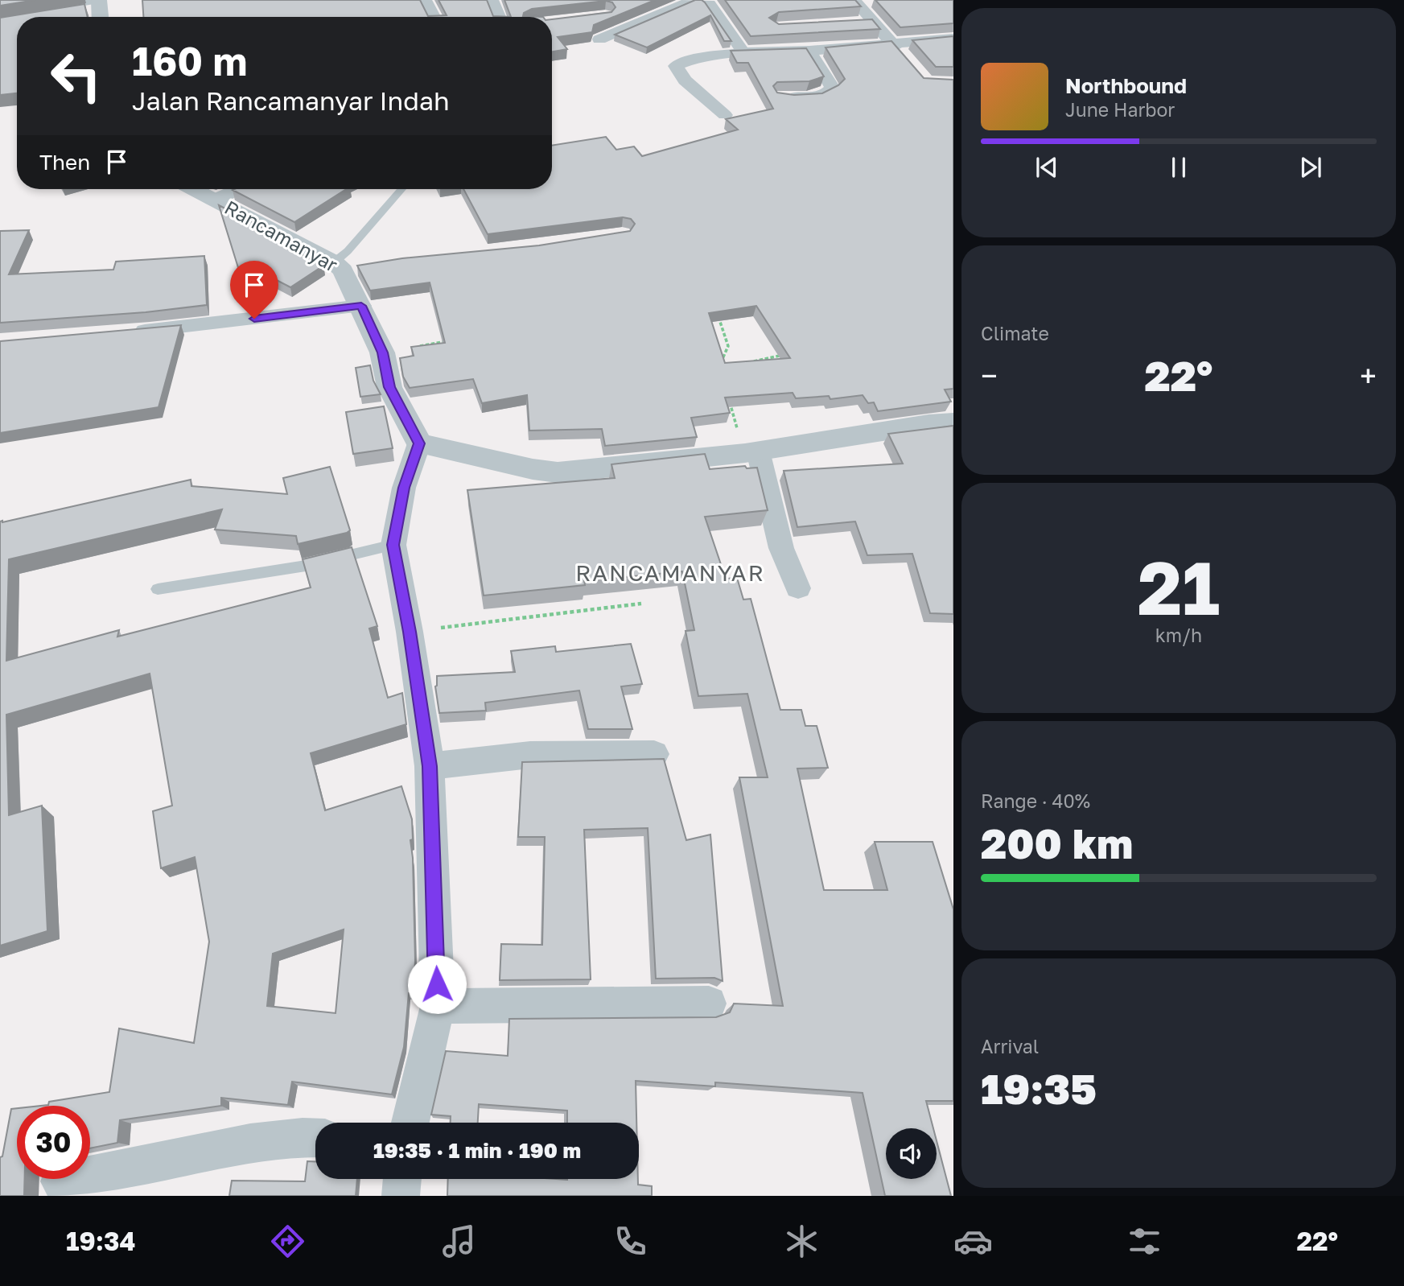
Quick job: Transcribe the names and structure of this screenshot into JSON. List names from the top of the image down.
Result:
{
  "streets": {
    "street": ["Rancamanyar"]
  },
  "districts": ["RANCAMANYAR"],
  "page": {
    "turn": ["160 m", "Jalan Rancamanyar Indah"],
    "song": ["Northbound", "June Harbor"],
    "then": "Then",
    "tile": [
      "Climate",
      ["21", "km/h"],
      ["Range · 40%", "200 km"],
      ["Arrival", "19:35"]
    ],
    "heat": ["−", "22°", "+"],
    "limit": "30",
    "trip": "19:35 · 1 min · 190 m",
    "tabs": ["19:34", "22°"]
  }
}
